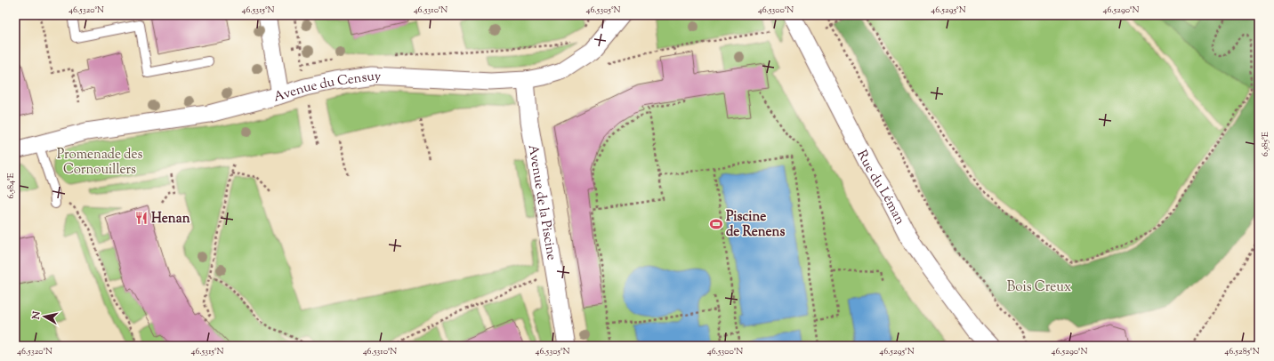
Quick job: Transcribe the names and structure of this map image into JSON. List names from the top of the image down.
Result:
{
  "streets": {
    "street": ["Avenue du Censuy", "Rue du Léman", "Avenue de la Piscine"]
  },
  "crossings": [
    ["Avenue du Censuy", "Avenue de la Piscine"]
  ],
  "parks": ["Promenade des Cornouillers", "Bois Creux"],
  "places": {
    "restaurant": ["Henan"],
    "sports": ["Piscine de Renens"]
  },
  "north": "left",
  "coordinates": [
    "46.5320°N",
    "46.5315°N",
    "46.5310°N",
    "46.5305°N",
    "46.5300°N",
    "46.5295°N",
    "46.5290°N",
    "6.585°E",
    "6.584°E",
    "46.5285°N"
  ]
}
